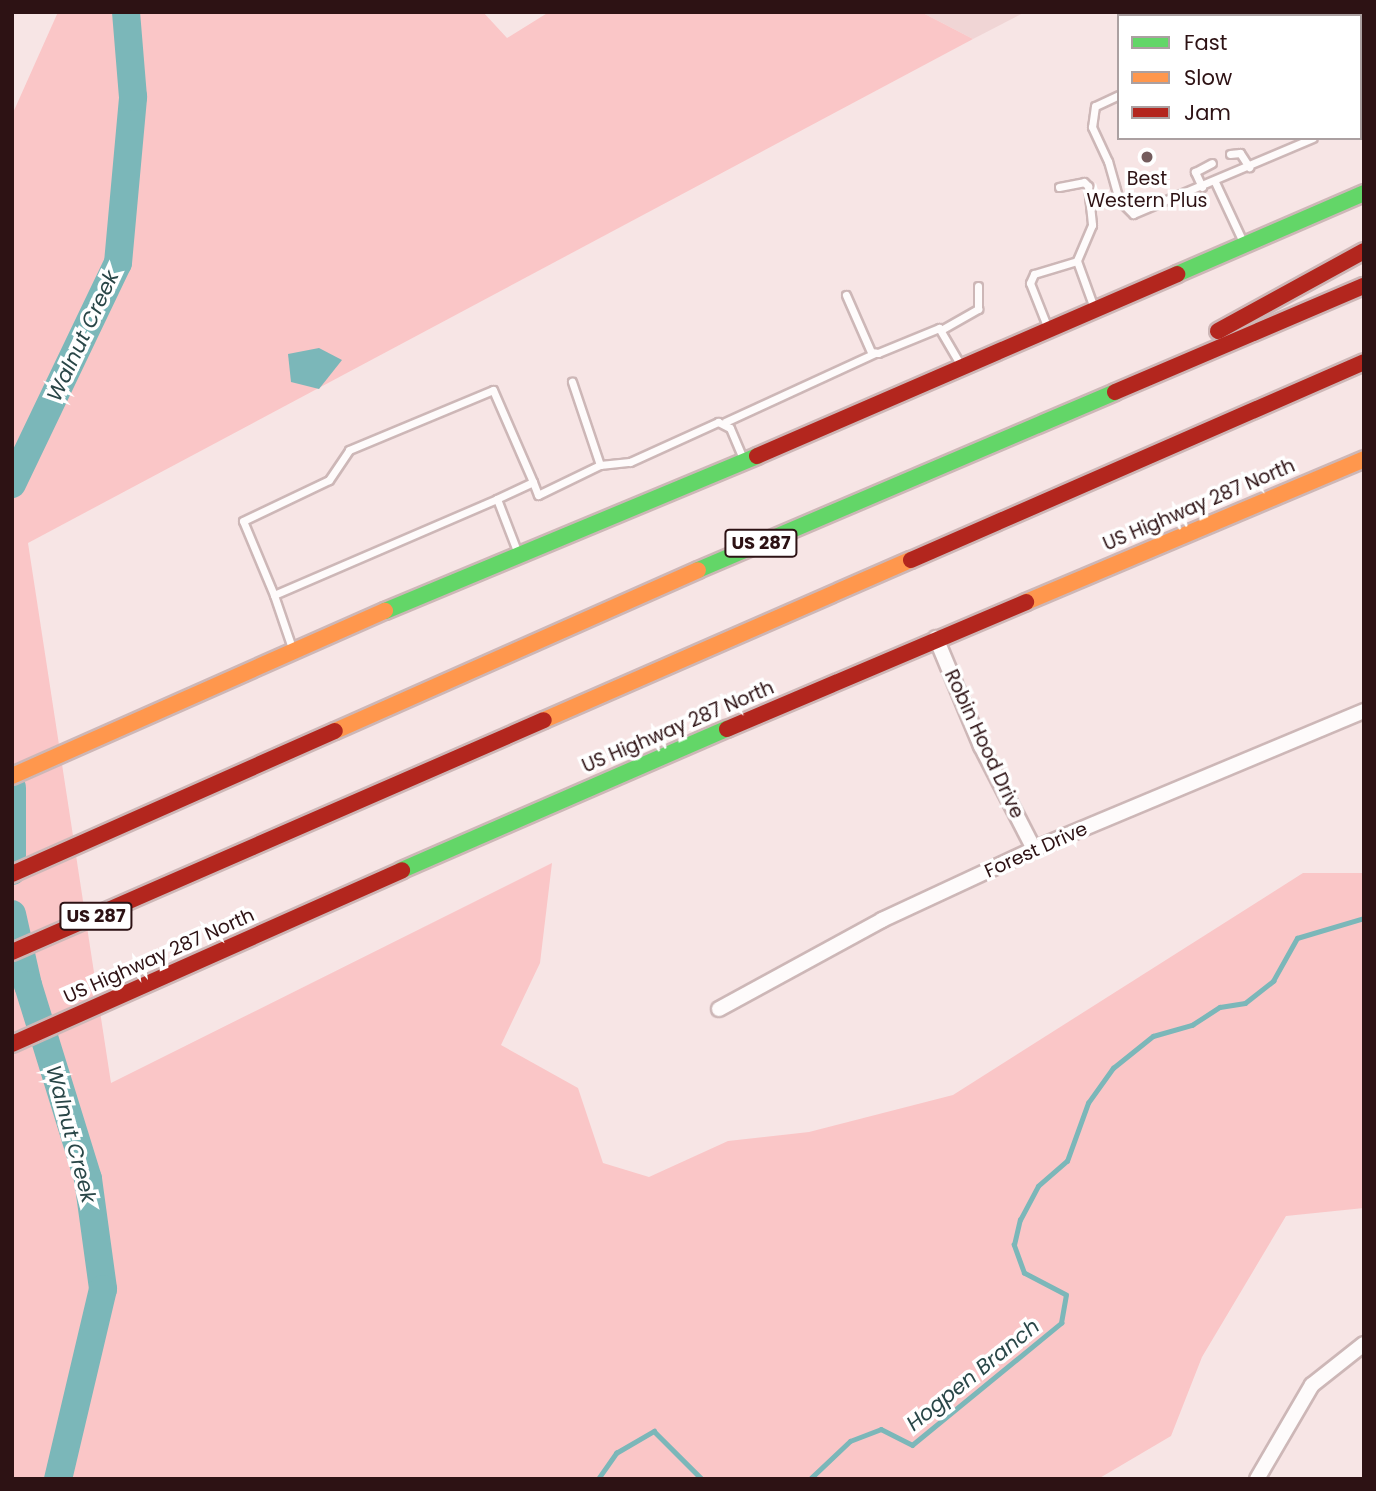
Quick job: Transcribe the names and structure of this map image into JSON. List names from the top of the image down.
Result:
{
  "streets": {
    "main road": ["US Highway 287 North", "US 287"],
    "street": ["Robin Hood Drive", "Forest Drive"]
  },
  "crossings": [
    ["US Highway 287 North", "Robin Hood Drive"],
    ["Robin Hood Drive", "Forest Drive"]
  ],
  "water": ["Walnut Creek", "Hogpen Branch"],
  "places": ["Best Western Plus"],
  "legend": ["Fast", "Slow", "Jam"]
}
